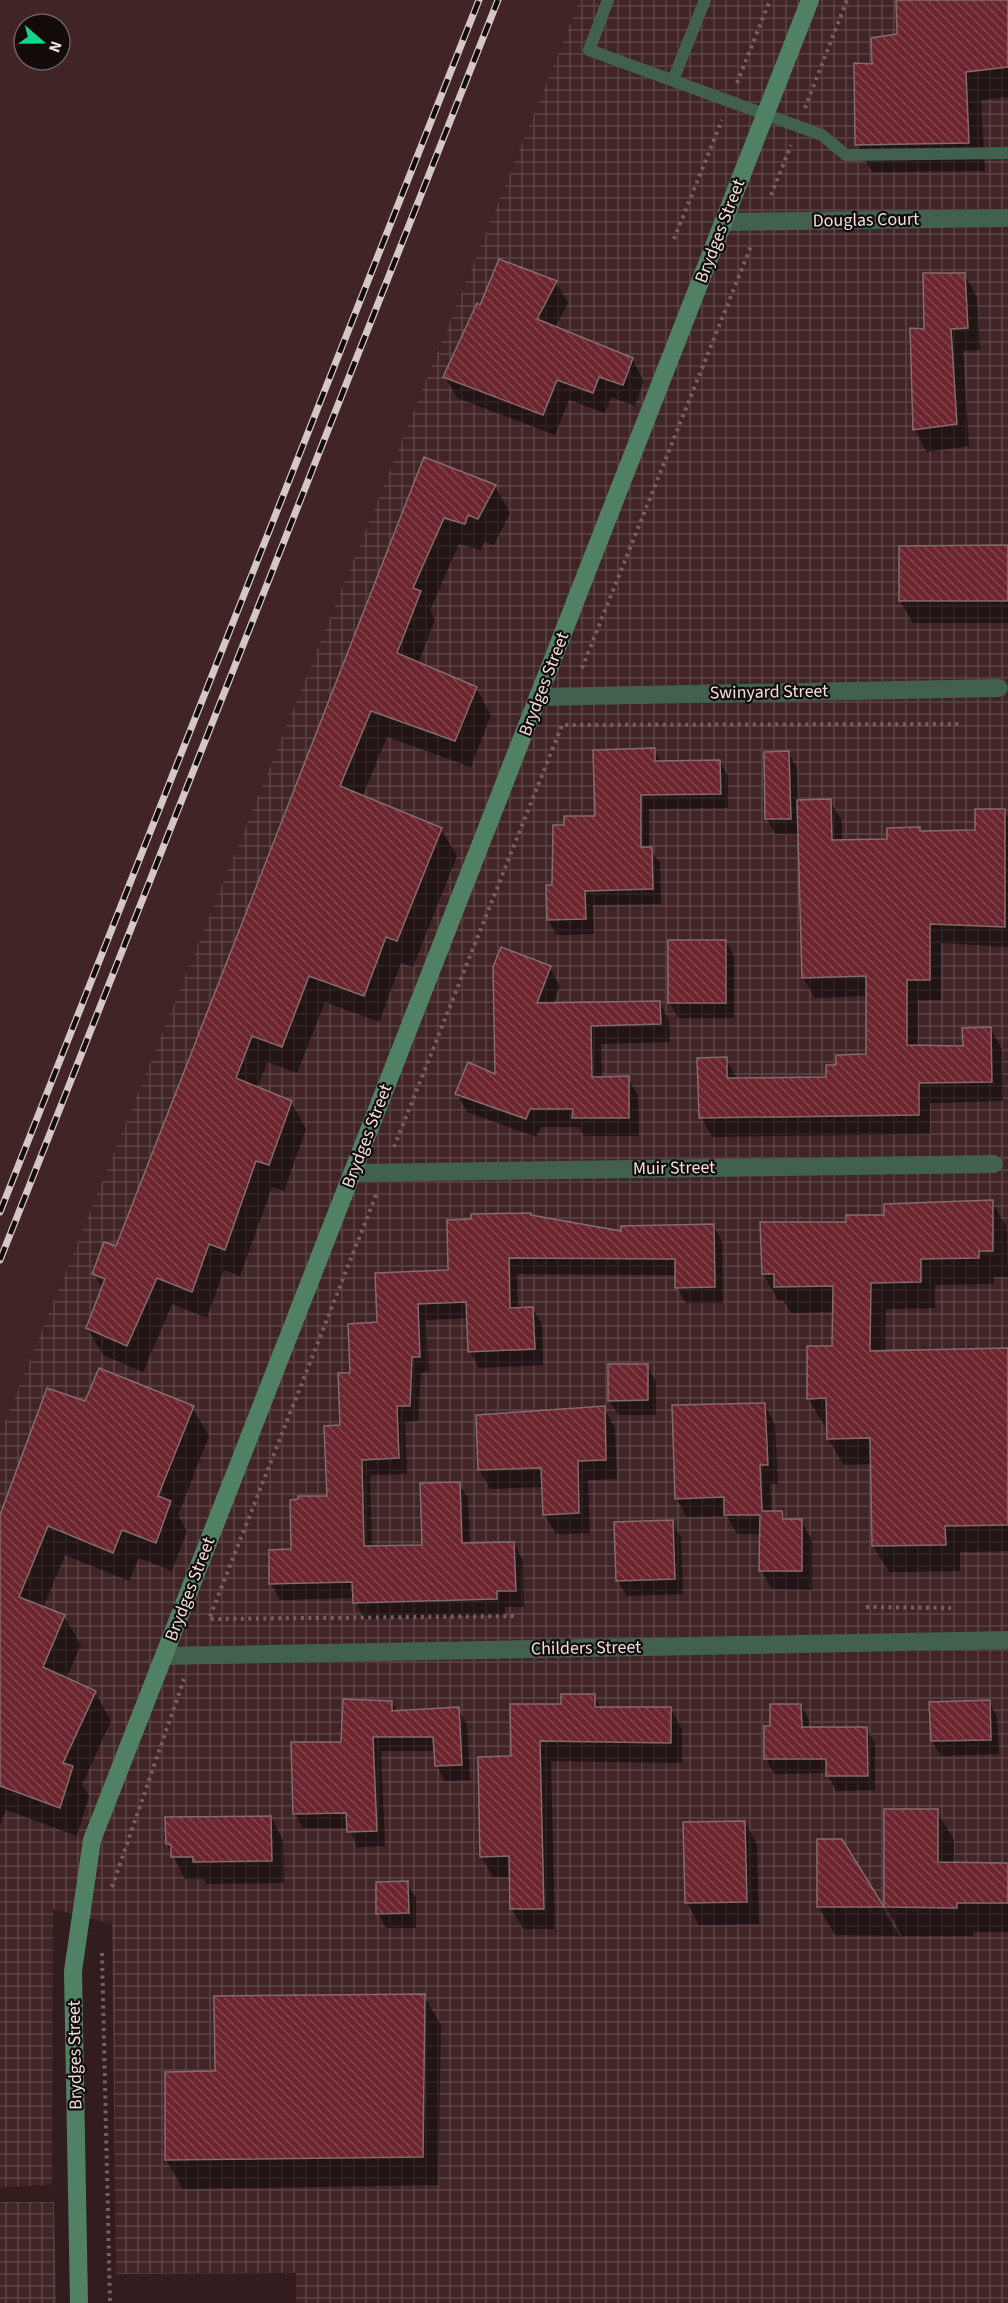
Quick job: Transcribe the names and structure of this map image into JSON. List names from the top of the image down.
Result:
{
  "streets": {
    "street": [
      "Douglas Court",
      "Brydges Street",
      "Swinyard Street",
      "Muir Street",
      "Childers Street"
    ]
  },
  "crossings": [
    ["Douglas Court", "Brydges Street"],
    ["Brydges Street", "Swinyard Street"],
    ["Brydges Street", "Muir Street"],
    ["Brydges Street", "Childers Street"]
  ],
  "north": "right"
}
